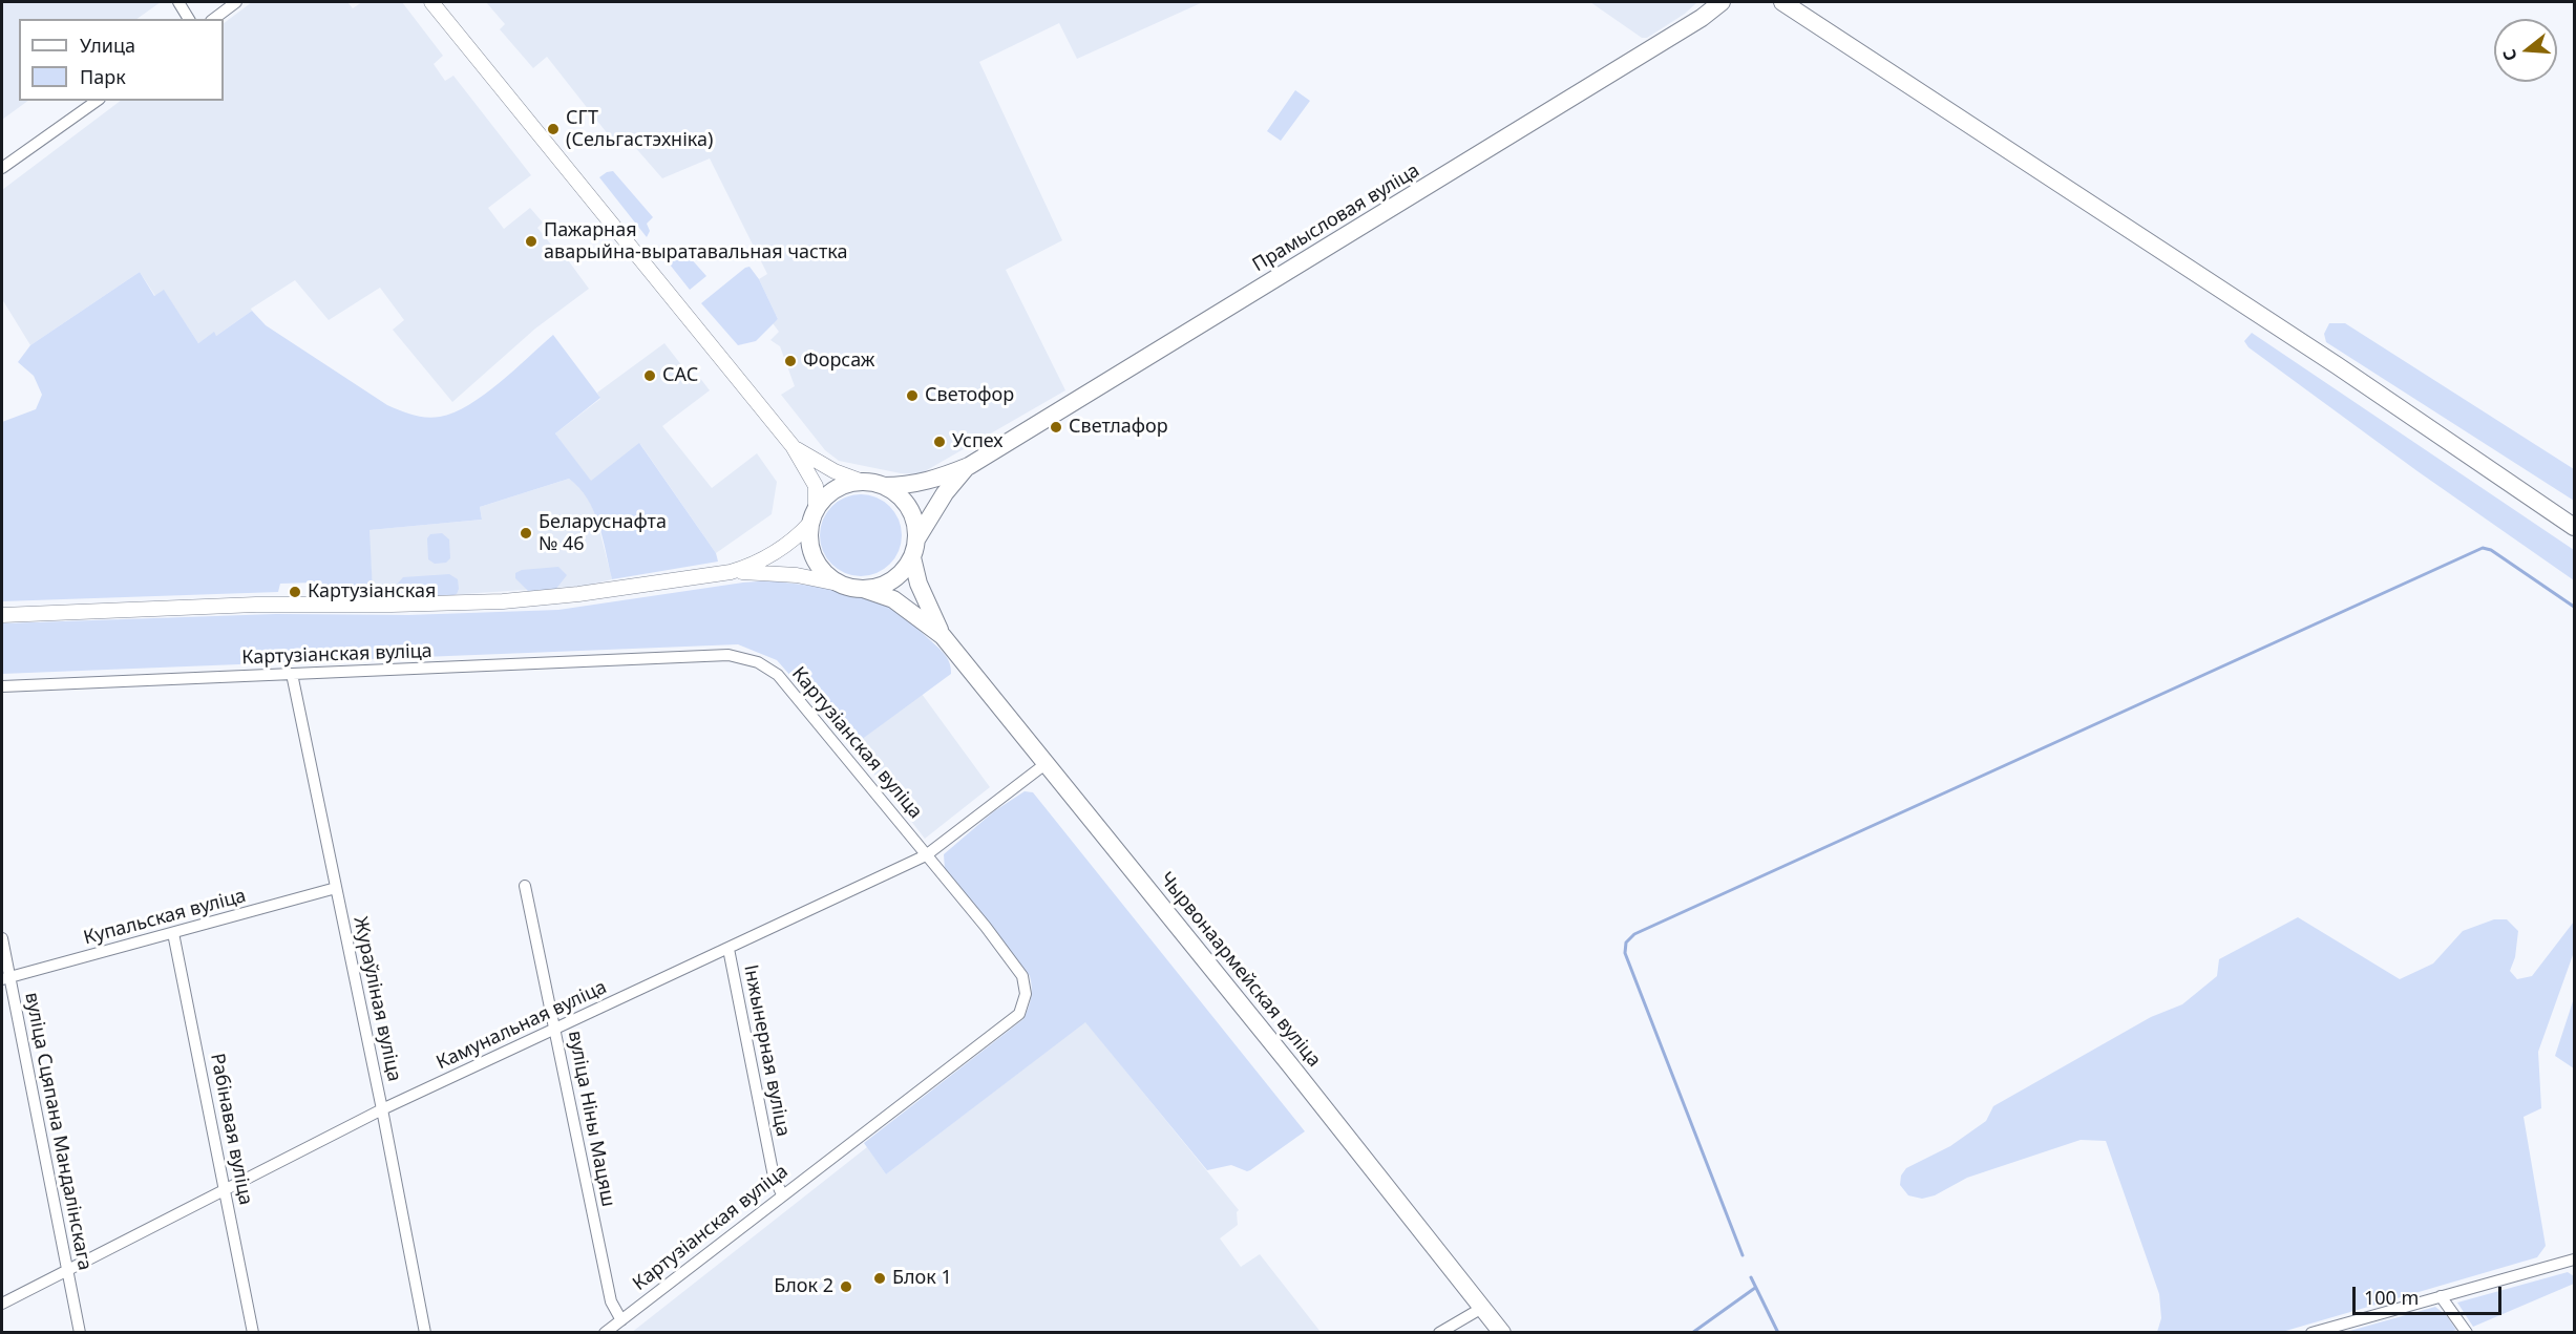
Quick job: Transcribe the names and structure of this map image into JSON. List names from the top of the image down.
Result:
{
  "streets": {
    "main road": ["Прамысловая вуліца", "Чырвонаармейская вуліца"],
    "street": [
      "Картузіанская вуліца",
      "Купальская вуліца",
      "Жураўліная вуліца",
      "Камунальная вуліца",
      "Інжынерная вуліца",
      "вуліца Ніны Мацяш",
      "Рабінавая вуліца",
      "вуліца Сцяпана Мандалінскага"
    ]
  },
  "crossings": [
    ["Прамысловая вуліца", "Чырвонаармейская вуліца"],
    ["Картузіанская вуліца", "Жураўліная вуліца"],
    ["Картузіанская вуліца", "Камунальная вуліца"],
    ["Картузіанская вуліца", "Інжынерная вуліца"],
    ["Картузіанская вуліца", "вуліца Ніны Мацяш"],
    ["Купальская вуліца", "Жураўліная вуліца"],
    ["Купальская вуліца", "Рабінавая вуліца"],
    ["Купальская вуліца", "вуліца Сцяпана Мандалінскага"],
    ["Чырвонаармейская вуліца", "Камунальная вуліца"],
    ["Жураўліная вуліца", "Камунальная вуліца"],
    ["Камунальная вуліца", "Інжынерная вуліца"],
    ["Камунальная вуліца", "вуліца Ніны Мацяш"],
    ["Камунальная вуліца", "Рабінавая вуліца"],
    ["Камунальная вуліца", "вуліца Сцяпана Мандалінскага"]
  ],
  "places": [
    "СГТ (Сельгастэхніка)",
    "Пажарная аварыйна-выратавальная частка",
    "Форсаж",
    "САС",
    "Светофор",
    "Светлафор",
    "Успех",
    "Беларуснафта № 46",
    "Картузіанская",
    "Блок 1",
    "Блок 2"
  ],
  "legend": ["Улица", "Парк"],
  "scale_bar": "100 m",
  "north": "left"
}
